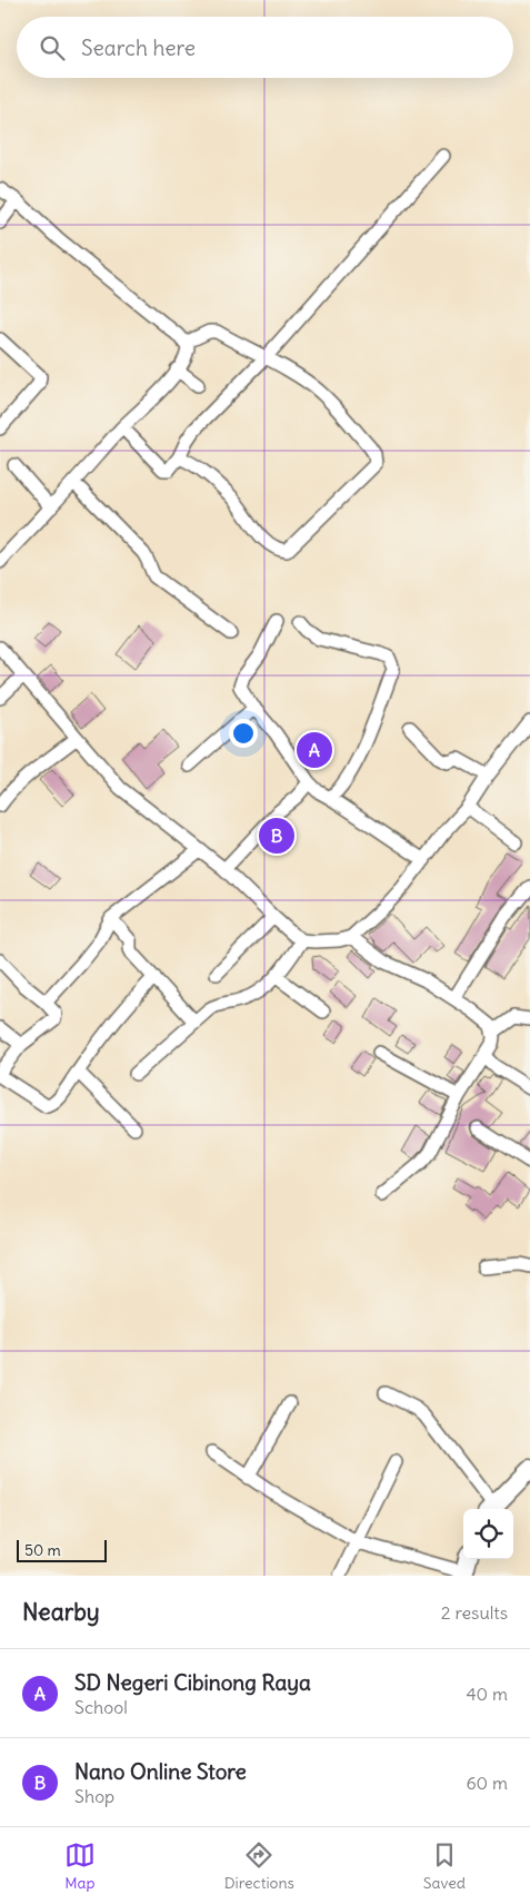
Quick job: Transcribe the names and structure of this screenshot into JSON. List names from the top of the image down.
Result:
{
  "scale_bar": "50 m",
  "page": {
    "search": "Search here",
    "pins": ["A", "B"],
    "scale": "50 m",
    "heading": ["Nearby", "2 results"],
    "list": [
      {
        "mark": "A",
        "name": "SD Negeri Cibinong Raya",
        "note": "School",
        "value": "40 m"
      },
      {
        "mark": "B",
        "name": "Nano Online Store",
        "note": "Shop",
        "value": "60 m"
      }
    ],
    "nav": ["Map", "Directions", "Saved"]
  }
}
